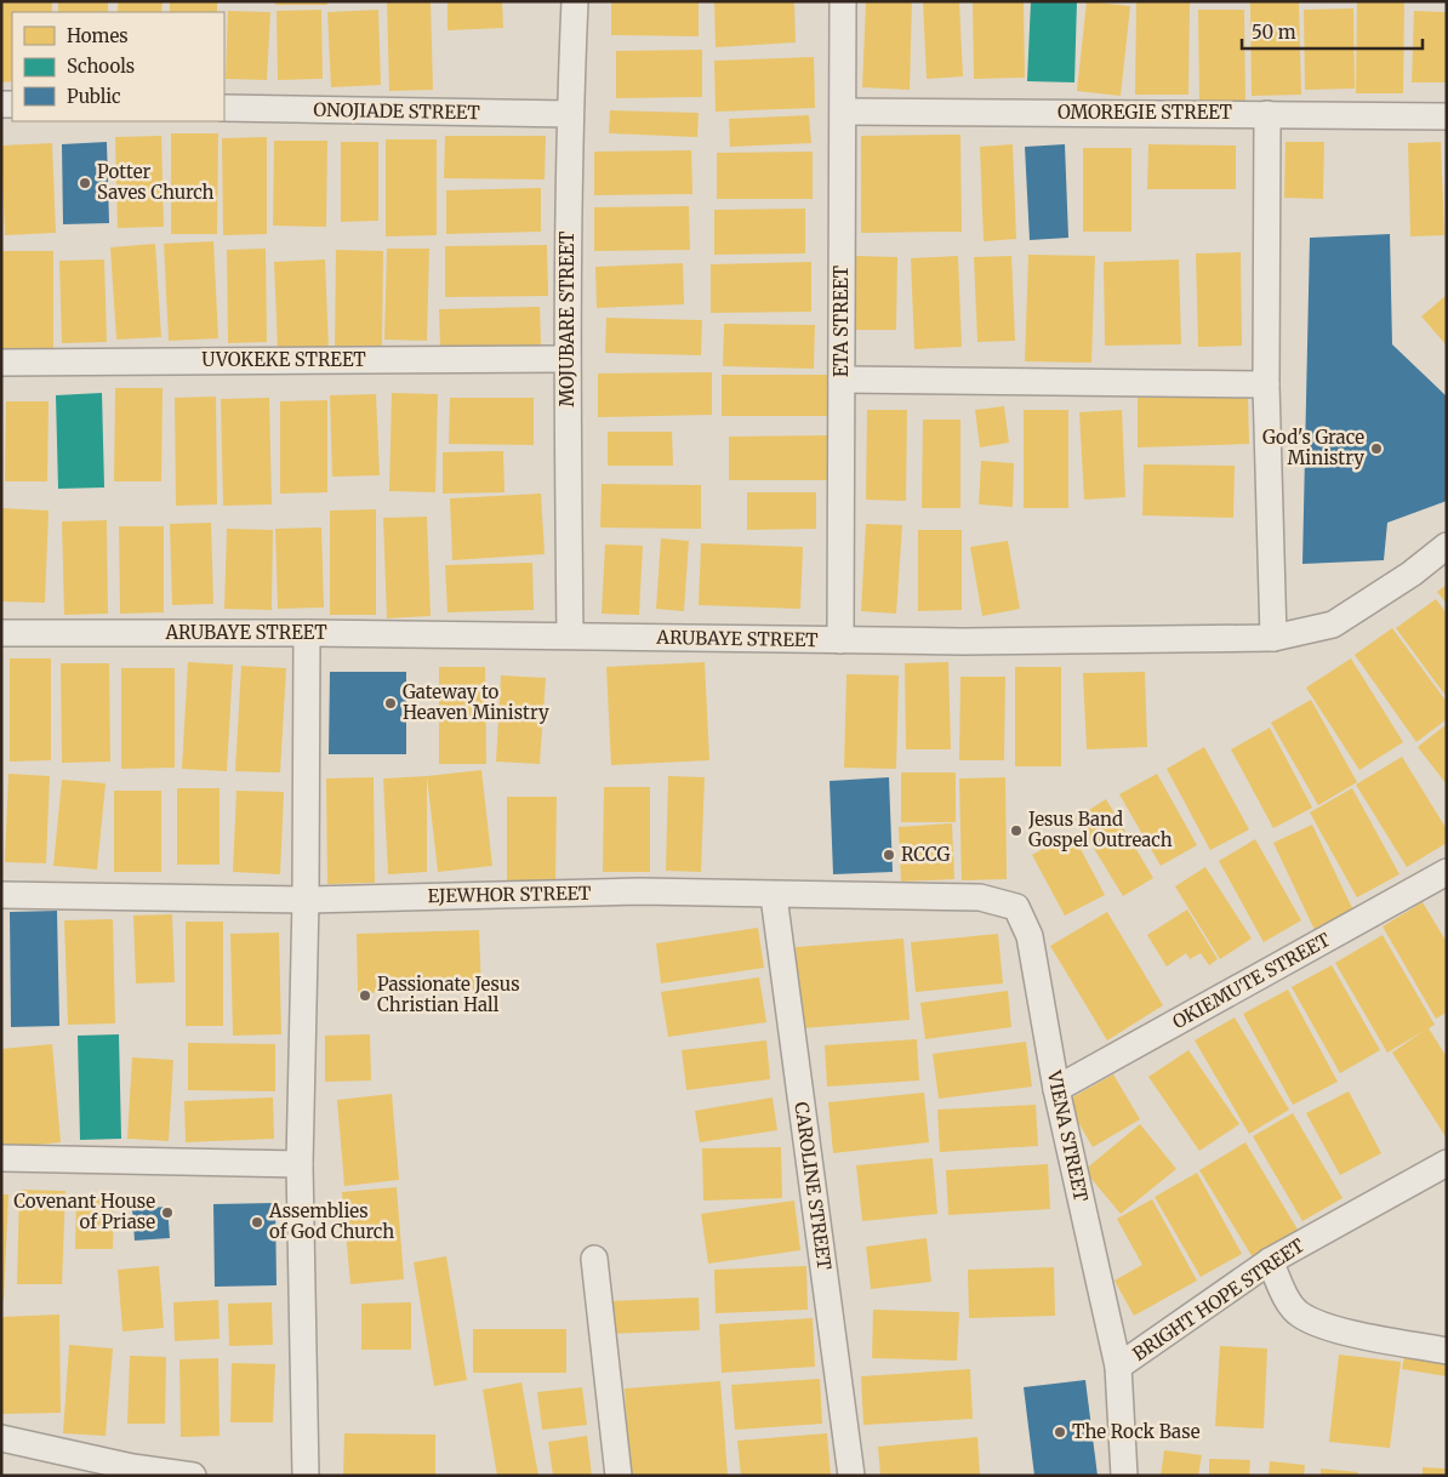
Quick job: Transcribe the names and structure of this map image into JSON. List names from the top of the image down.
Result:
{
  "streets": {
    "street": [
      "ONOJIADE STREET",
      "OMOREGIE STREET",
      "MOJUBARE STREET",
      "ETA STREET",
      "UVOKEKE STREET",
      "ARUBAYE STREET",
      "EJEWHOR STREET",
      "OKIEMUTE STREET",
      "VIENA STREET",
      "CAROLINE STREET",
      "BRIGHT HOPE STREET"
    ]
  },
  "crossings": [
    ["ONOJIADE STREET", "MOJUBARE STREET"],
    ["OMOREGIE STREET", "ETA STREET"],
    ["MOJUBARE STREET", "UVOKEKE STREET"],
    ["MOJUBARE STREET", "ARUBAYE STREET"],
    ["ETA STREET", "ARUBAYE STREET"],
    ["EJEWHOR STREET", "VIENA STREET"],
    ["EJEWHOR STREET", "CAROLINE STREET"],
    ["OKIEMUTE STREET", "VIENA STREET"],
    ["VIENA STREET", "BRIGHT HOPE STREET"]
  ],
  "places": [
    "Potter Saves Church",
    "God's Grace Ministry",
    "Gateway to Heaven Ministry",
    "Jesus Band Gospel Outreach",
    "RCCG",
    "Passionate Jesus Christian Hall",
    "Covenant House of Priase",
    "Assemblies of God Church",
    "The Rock Base"
  ],
  "legend": ["Homes", "Schools", "Public"],
  "scale_bar": "50 m"
}
